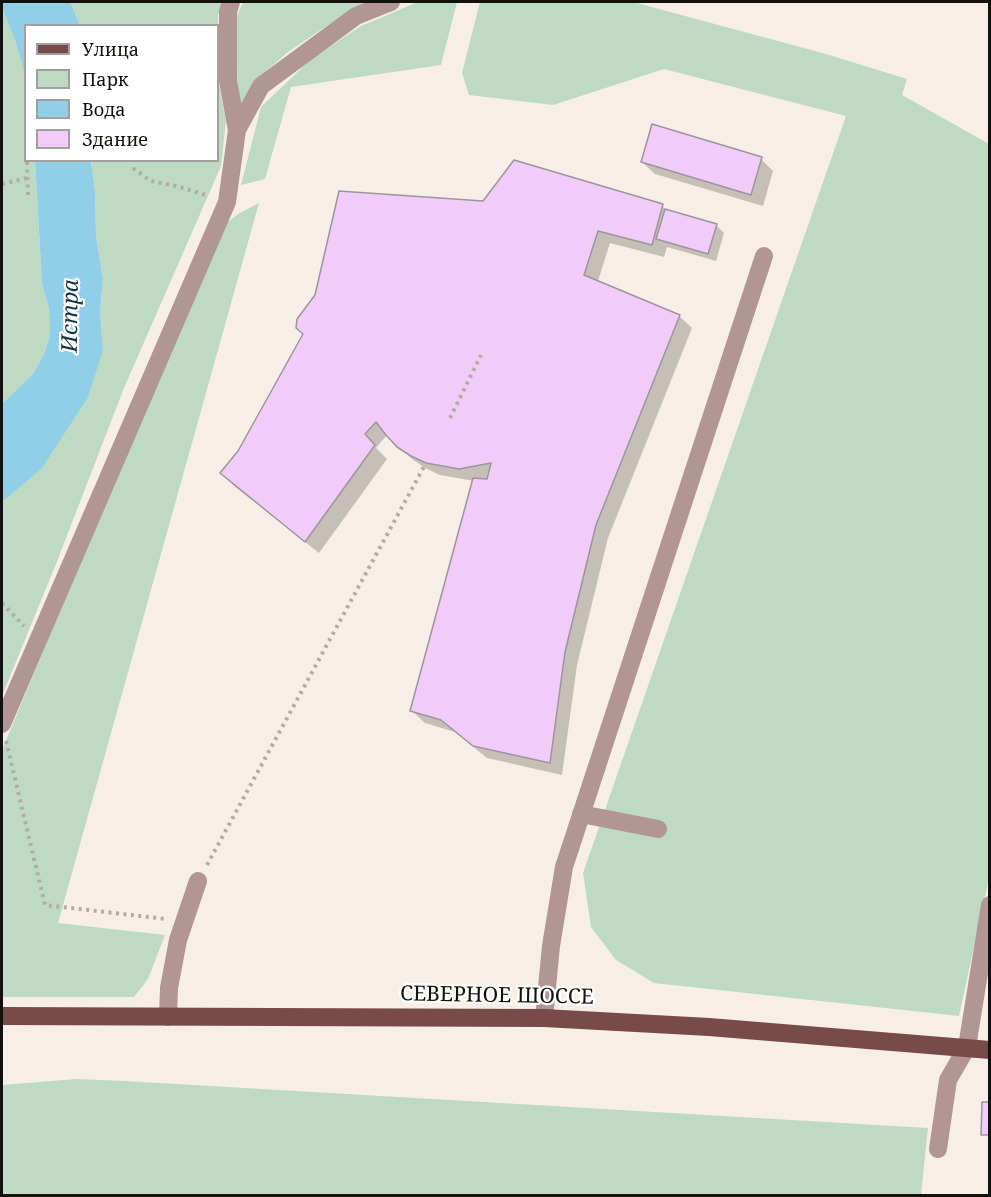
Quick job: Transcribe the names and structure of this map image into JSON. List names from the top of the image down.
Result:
{
  "streets": {
    "main road": ["СЕВЕРНОЕ ШОССЕ"]
  },
  "water": ["Истра"],
  "legend": [
    "Улица",
    "Парк",
    "Вода",
    "Здание"
  ]
}
